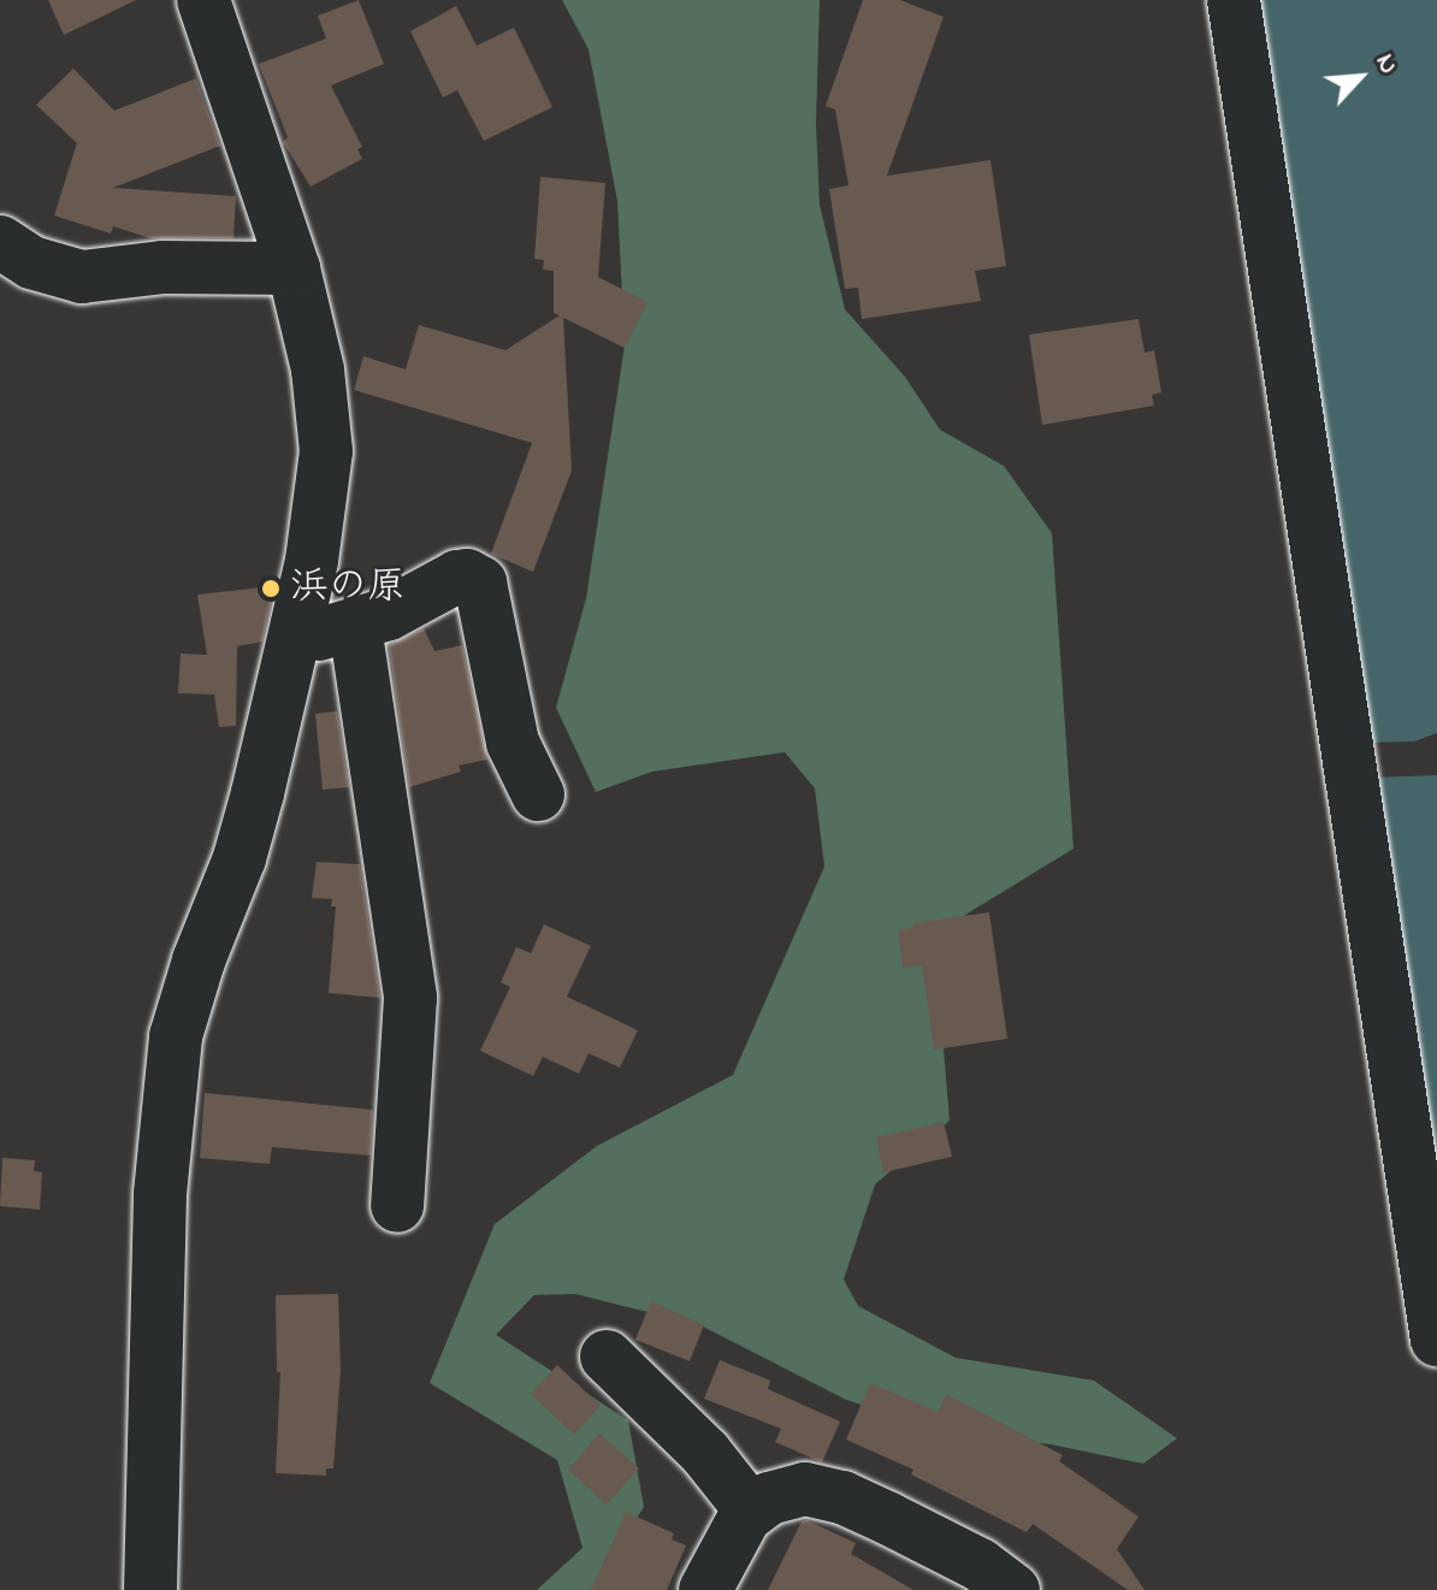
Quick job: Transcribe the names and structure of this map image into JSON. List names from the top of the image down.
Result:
{
  "places": ["浜の原"],
  "north": "top right"
}
